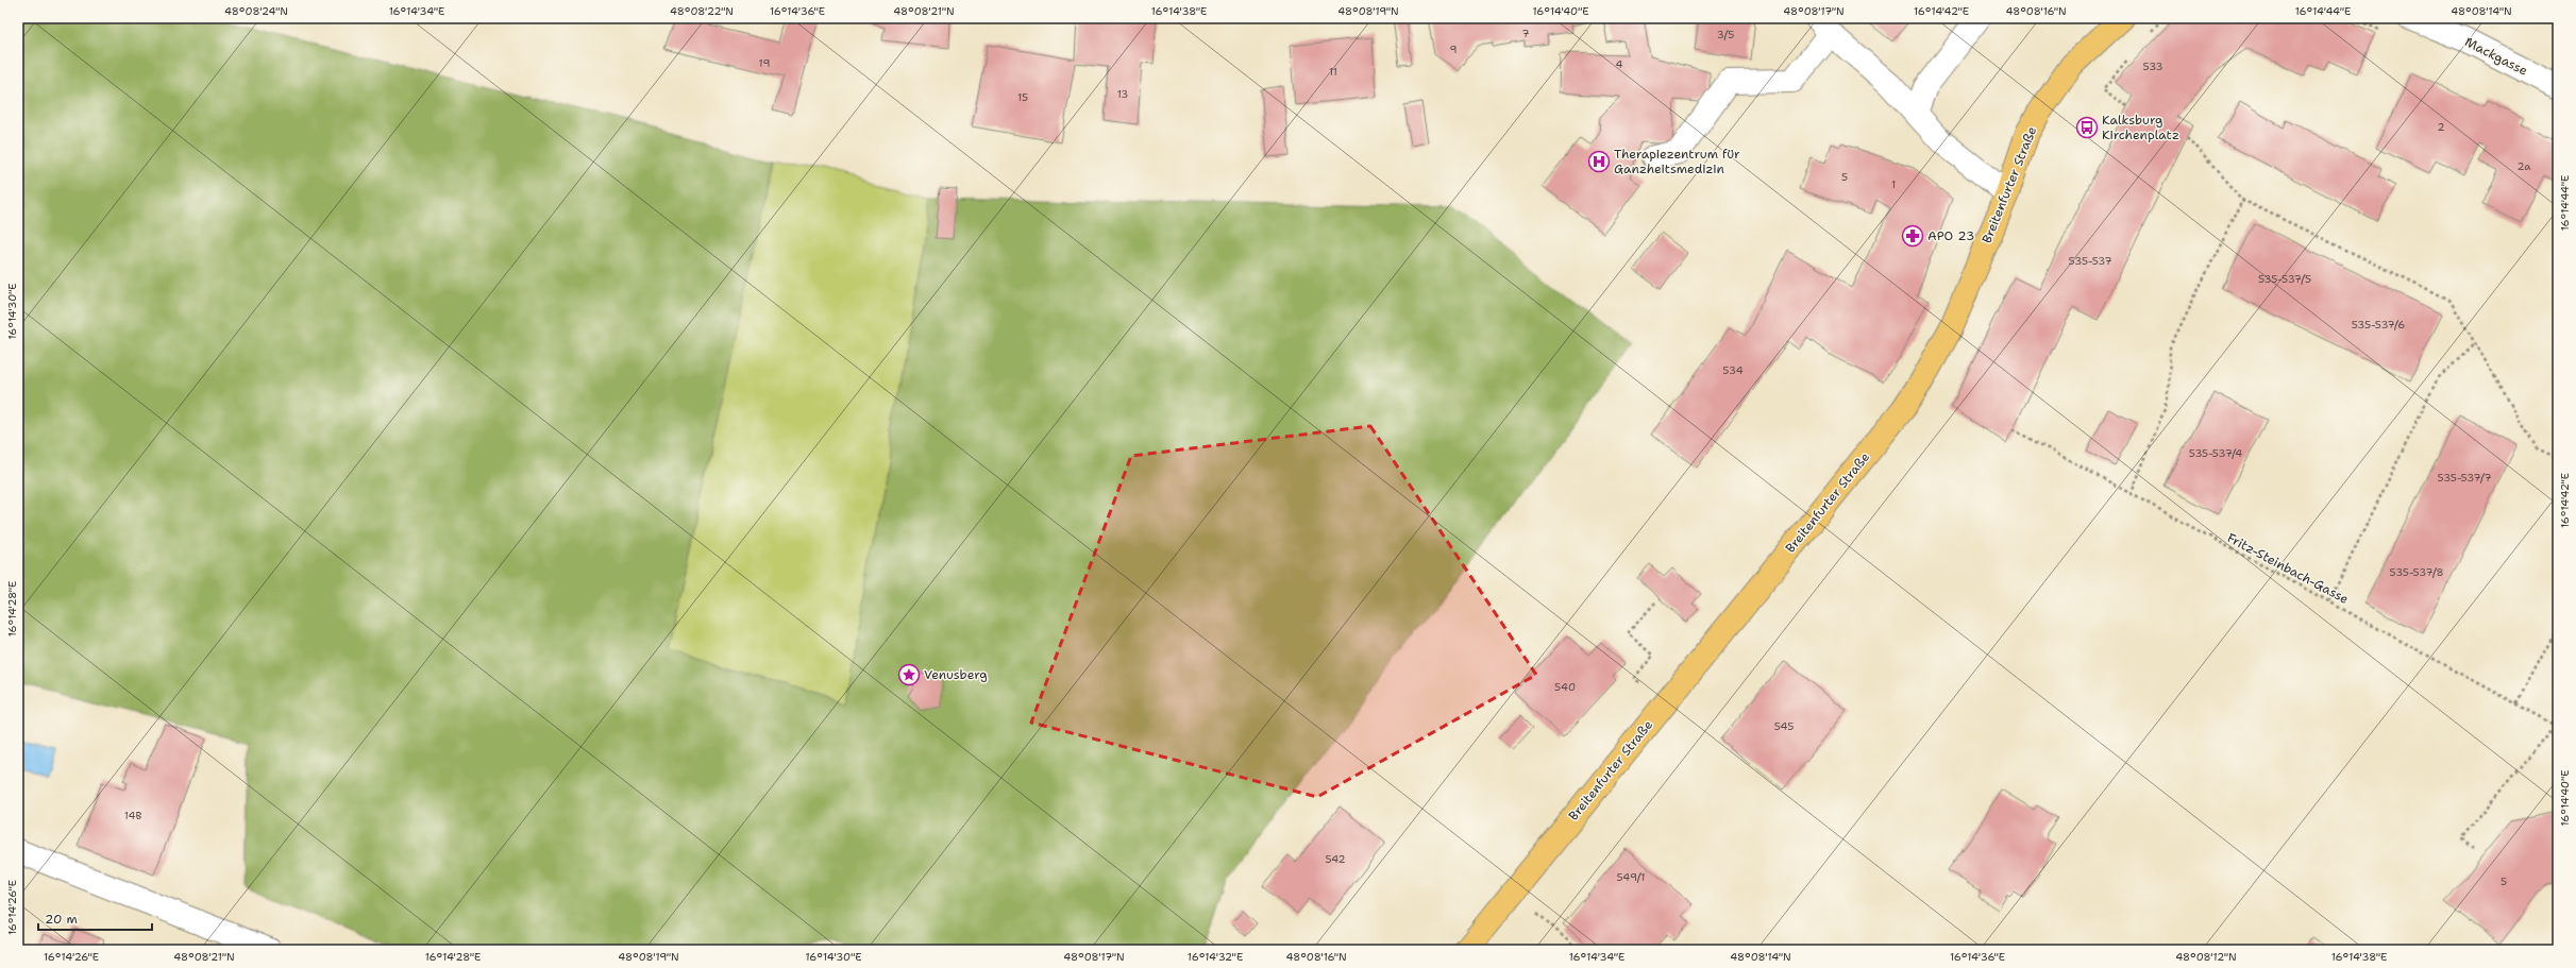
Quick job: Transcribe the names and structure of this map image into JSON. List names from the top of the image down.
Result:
{
  "streets": {
    "main road": ["Breitenfurter Straße"],
    "street": ["Mackgasse"],
    "path": ["Fritz-Steinbach-Gasse"]
  },
  "places": {
    "bus stop": ["Kalksburg Kirchenplatz"],
    "hospital": ["Therapiezentrum für Ganzheitsmedizin"],
    "pharmacy": ["APO 23"],
    "place": ["Venusberg"]
  },
  "house_numbers": [
    "7",
    "3/5",
    "9",
    "19",
    "4",
    "533",
    "11",
    "13",
    "15",
    "2",
    "2a",
    "5",
    "1",
    "535-537",
    "535-537/5",
    "535-537/6",
    "534",
    "535-537/4",
    "535-537/7",
    "535-537/8",
    "540",
    "545",
    "14B",
    "542",
    "549/1",
    "5"
  ],
  "scale_bar": "20 m",
  "coordinates": [
    "48°08'24\"N",
    "16°14'34\"E",
    "48°08'22\"N",
    "16°14'36\"E",
    "48°08'21\"N",
    "16°14'38\"E",
    "48°08'19\"N",
    "16°14'40\"E",
    "48°08'17\"N",
    "16°14'42\"E",
    "48°08'16\"N",
    "16°14'44\"E",
    "48°08'14\"N",
    "16°14'30\"E",
    "16°14'28\"E",
    "16°14'26\"E",
    "16°14'32\"E",
    "48°08'12\"N"
  ]
}
